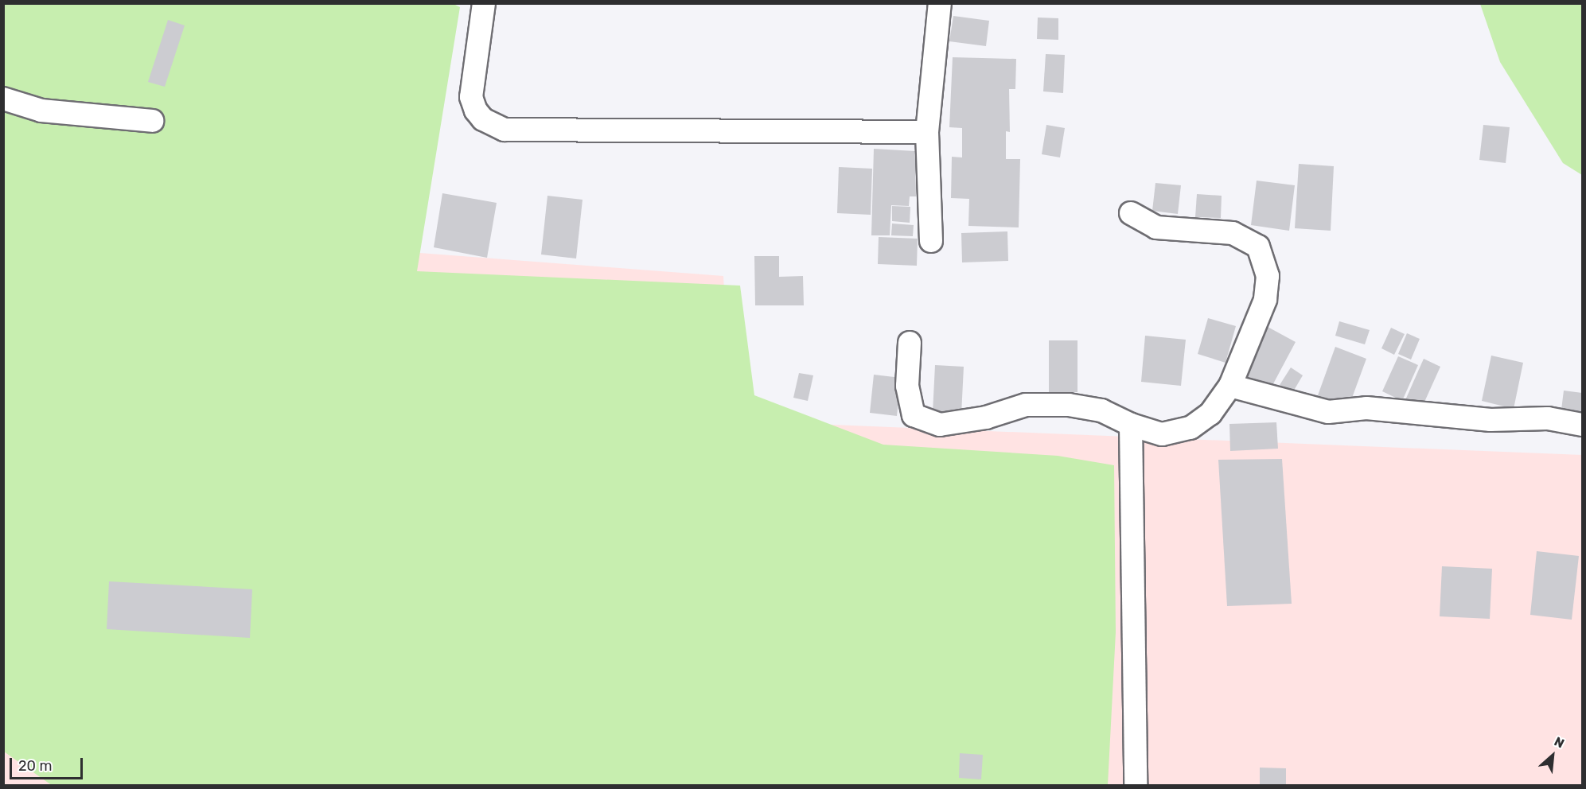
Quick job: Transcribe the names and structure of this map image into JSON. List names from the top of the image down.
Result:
{
  "scale_bar": "20 m",
  "north": "top right"
}
